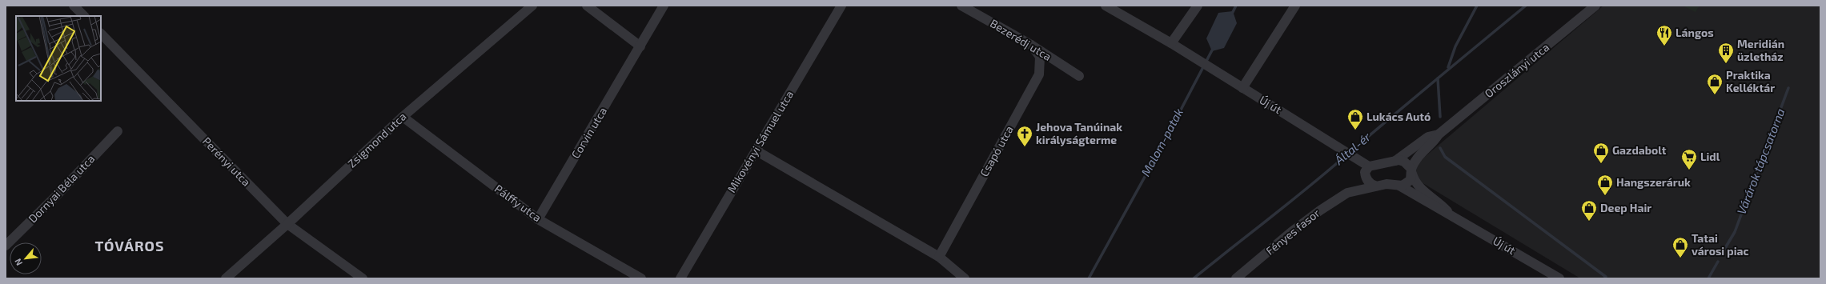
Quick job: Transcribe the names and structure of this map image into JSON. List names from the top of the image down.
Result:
{
  "streets": {
    "street": [
      "Bezerédj utca",
      "Oroszlányi utca",
      "Új út",
      "Corvin utca",
      "Zsigmond utca",
      "Mikovényi Sámuel utca",
      "Csapó utca",
      "Perényi utca",
      "Dornyai Béla utca",
      "Pálffy utca",
      "Fényes fasor"
    ]
  },
  "crossings": [
    ["Bezerédj utca", "Csapó utca"],
    ["Oroszlányi utca", "Új út"],
    ["Oroszlányi utca", "Fényes fasor"],
    ["Új út", "Fényes fasor"],
    ["Corvin utca", "Pálffy utca"],
    ["Zsigmond utca", "Perényi utca"],
    ["Zsigmond utca", "Pálffy utca"]
  ],
  "districts": ["TÓVÁROS"],
  "water": ["Malom-patak", "Által-ér", "Várárok tápcsatorna"],
  "places": {
    "restaurant": ["Lángos"],
    "building": ["Meridián üzletház"],
    "shop": [
      "Praktika Kelléktár",
      "Lukács Autó",
      "Gazdabolt",
      "Hangszeráruk",
      "Deep Hair",
      "Tatai városi piac"
    ],
    "church": ["Jehova Tanúinak királyságterme"],
    "supermarket": ["Lidl"]
  },
  "north": "bottom left"
}
